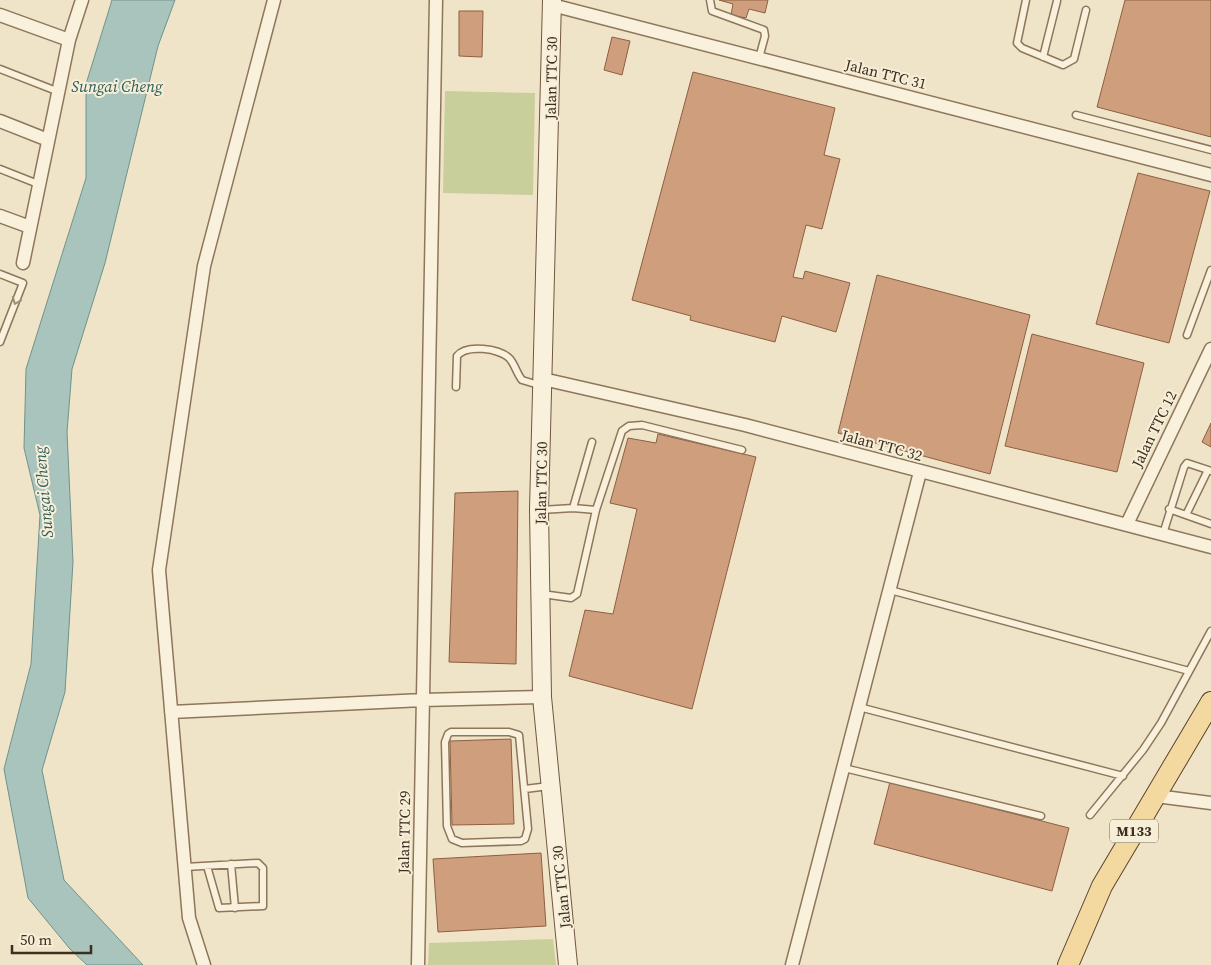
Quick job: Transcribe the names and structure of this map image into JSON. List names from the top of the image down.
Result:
{
  "streets": {
    "main road": ["M133"],
    "street": [
      "Jalan TTC 31",
      "Jalan TTC 30",
      "Jalan TTC 12",
      "Jalan TTC 32",
      "Jalan TTC 29"
    ]
  },
  "crossings": [
    ["Jalan TTC 31", "Jalan TTC 30"],
    ["Jalan TTC 30", "Jalan TTC 32"],
    ["Jalan TTC 12", "Jalan TTC 32"]
  ],
  "water": ["Sungai Cheng"],
  "scale_bar": "50 m"
}
